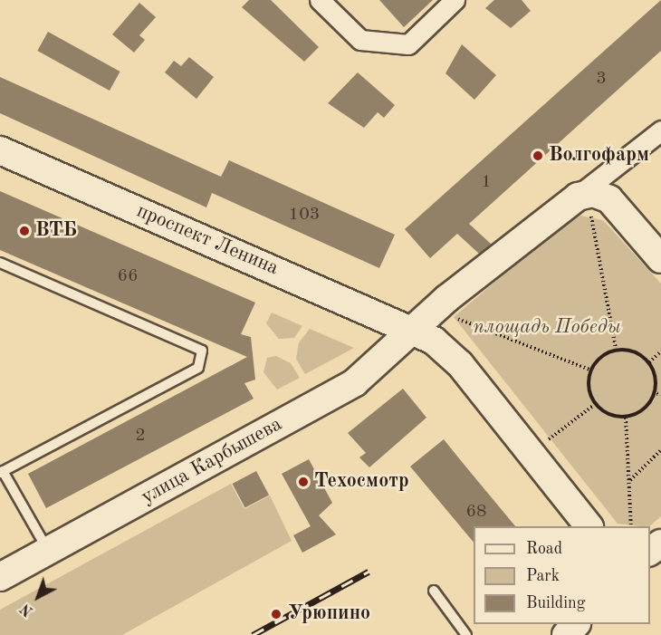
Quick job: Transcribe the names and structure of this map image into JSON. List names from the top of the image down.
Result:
{
  "streets": {
    "main road": ["проспект Ленина", "улица Карбышева"]
  },
  "crossings": [
    ["проспект Ленина", "улица Карбышева"]
  ],
  "parks": ["площадь Победы"],
  "places": [
    "Волгофарм",
    "ВТБ",
    "Техосмотр",
    "Урюпино"
  ],
  "house_numbers": [
    "3",
    "1",
    "103",
    "66",
    "2",
    "68"
  ],
  "legend": ["Road", "Park", "Building"],
  "north": "bottom left"
}
